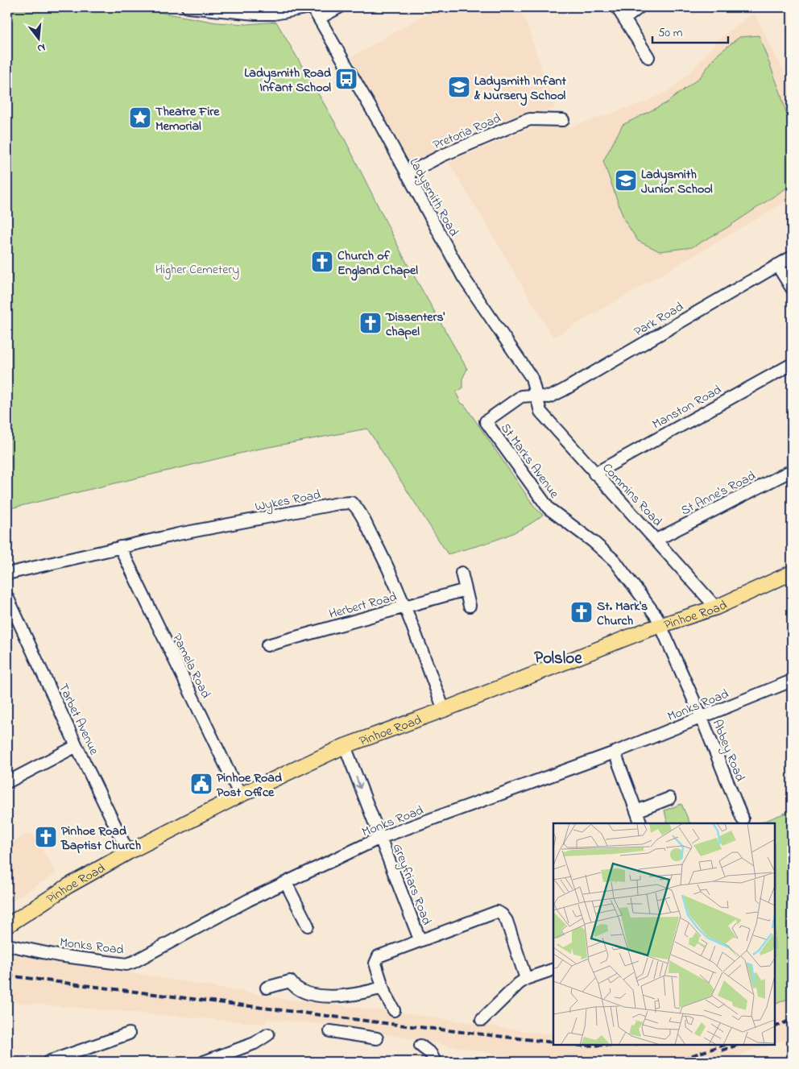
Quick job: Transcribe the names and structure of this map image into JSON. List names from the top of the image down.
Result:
{
  "streets": {
    "main road": ["Pinhoe Road"],
    "street": [
      "Pretoria Road",
      "Ladysmith Road",
      "Park Road",
      "Manston Road",
      "St Marks Avenue",
      "St Anne's Road",
      "Commins Road",
      "Wykes Road",
      "Herbert Road",
      "Pamela Road",
      "Monks Road",
      "Tarbet Avenue",
      "Abbey Road",
      "Greyfriars Road"
    ]
  },
  "crossings": [
    ["Pretoria Road", "Ladysmith Road"],
    ["Ladysmith Road", "Park Road"],
    ["Ladysmith Road", "St Marks Avenue"],
    ["Ladysmith Road", "Commins Road"],
    ["Park Road", "St Marks Avenue"],
    ["Park Road", "Commins Road"],
    ["Manston Road", "Commins Road"],
    ["St Marks Avenue", "Commins Road"],
    ["St Marks Avenue", "Pinhoe Road"],
    ["St Marks Avenue", "Abbey Road"],
    ["St Anne's Road", "Commins Road"],
    ["Commins Road", "Pinhoe Road"],
    ["Wykes Road", "Herbert Road"],
    ["Wykes Road", "Pinhoe Road"],
    ["Wykes Road", "Pamela Road"],
    ["Pinhoe Road", "Pamela Road"],
    ["Pinhoe Road", "Tarbet Avenue"],
    ["Pinhoe Road", "Abbey Road"],
    ["Pinhoe Road", "Greyfriars Road"],
    ["Monks Road", "Abbey Road"],
    ["Monks Road", "Greyfriars Road"]
  ],
  "districts": ["Polsloe"],
  "parks": ["Higher Cemetery"],
  "places": {
    "bus stop": ["Ladysmith Road Infant School"],
    "school or university": ["Ladysmith Infant & Nursery School", "Ladysmith Junior School"],
    "place": ["Theatre Fire Memorial"],
    "church": [
      "Church of England Chapel",
      "Dissenters' chapel",
      "St. Mark's Church",
      "Pinhoe Road Baptist Church"
    ],
    "public building": ["Pinhoe Road Post Office"]
  },
  "scale_bar": "50 m",
  "north": "bottom"
}
